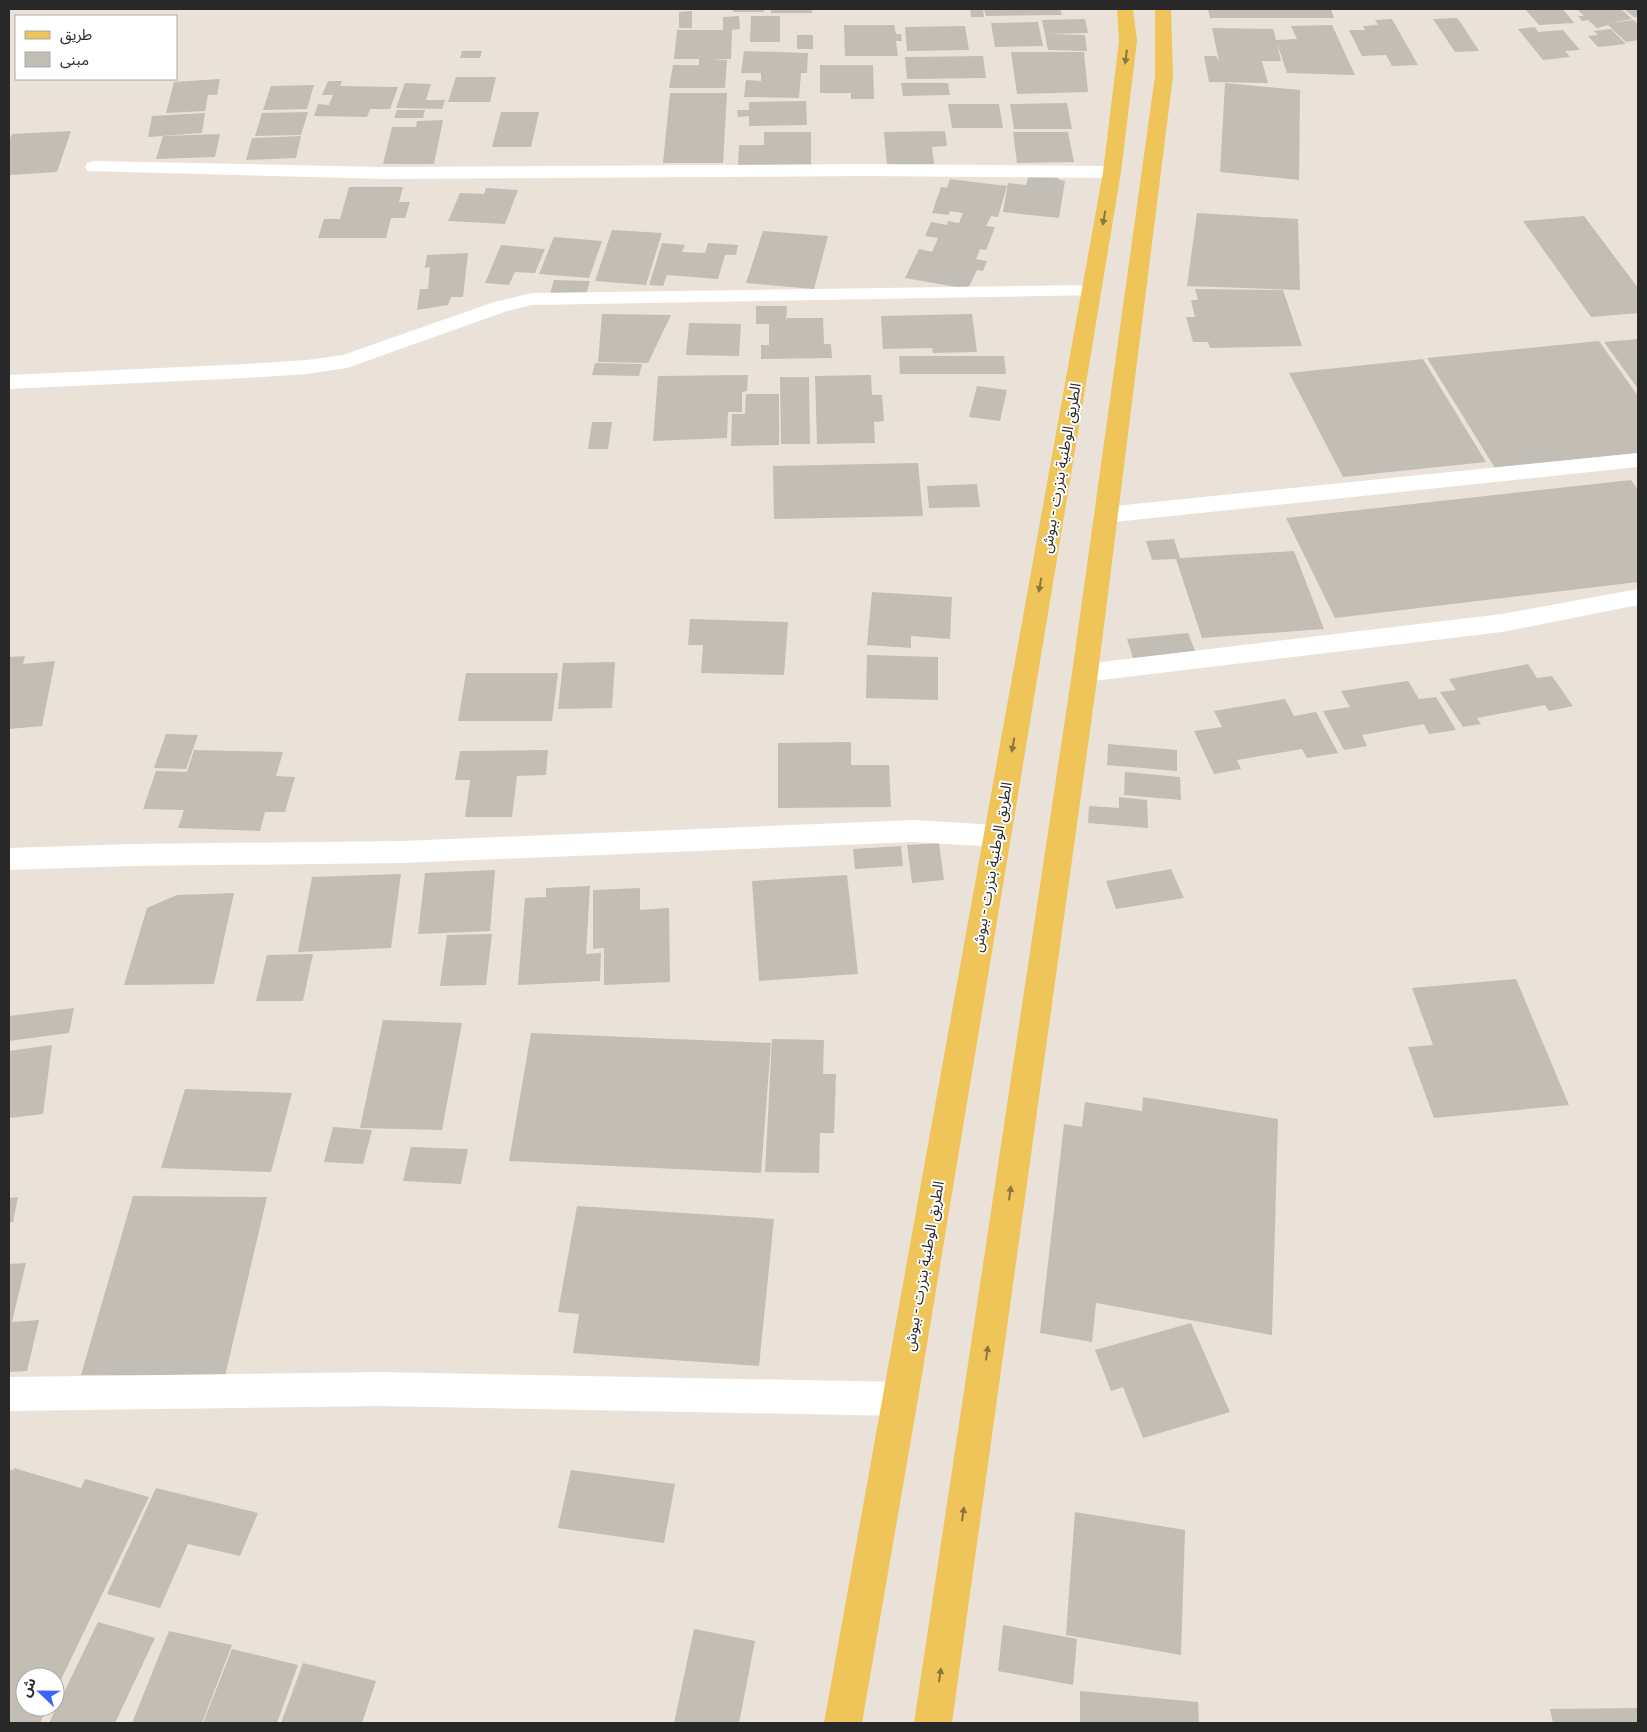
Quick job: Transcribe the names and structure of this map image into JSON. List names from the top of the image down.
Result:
{
  "streets": {
    "main road": ["الطريق الوطنية بنزرت - ببوش"]
  },
  "legend": ["طريق", "مبنى"],
  "north": "left"
}
